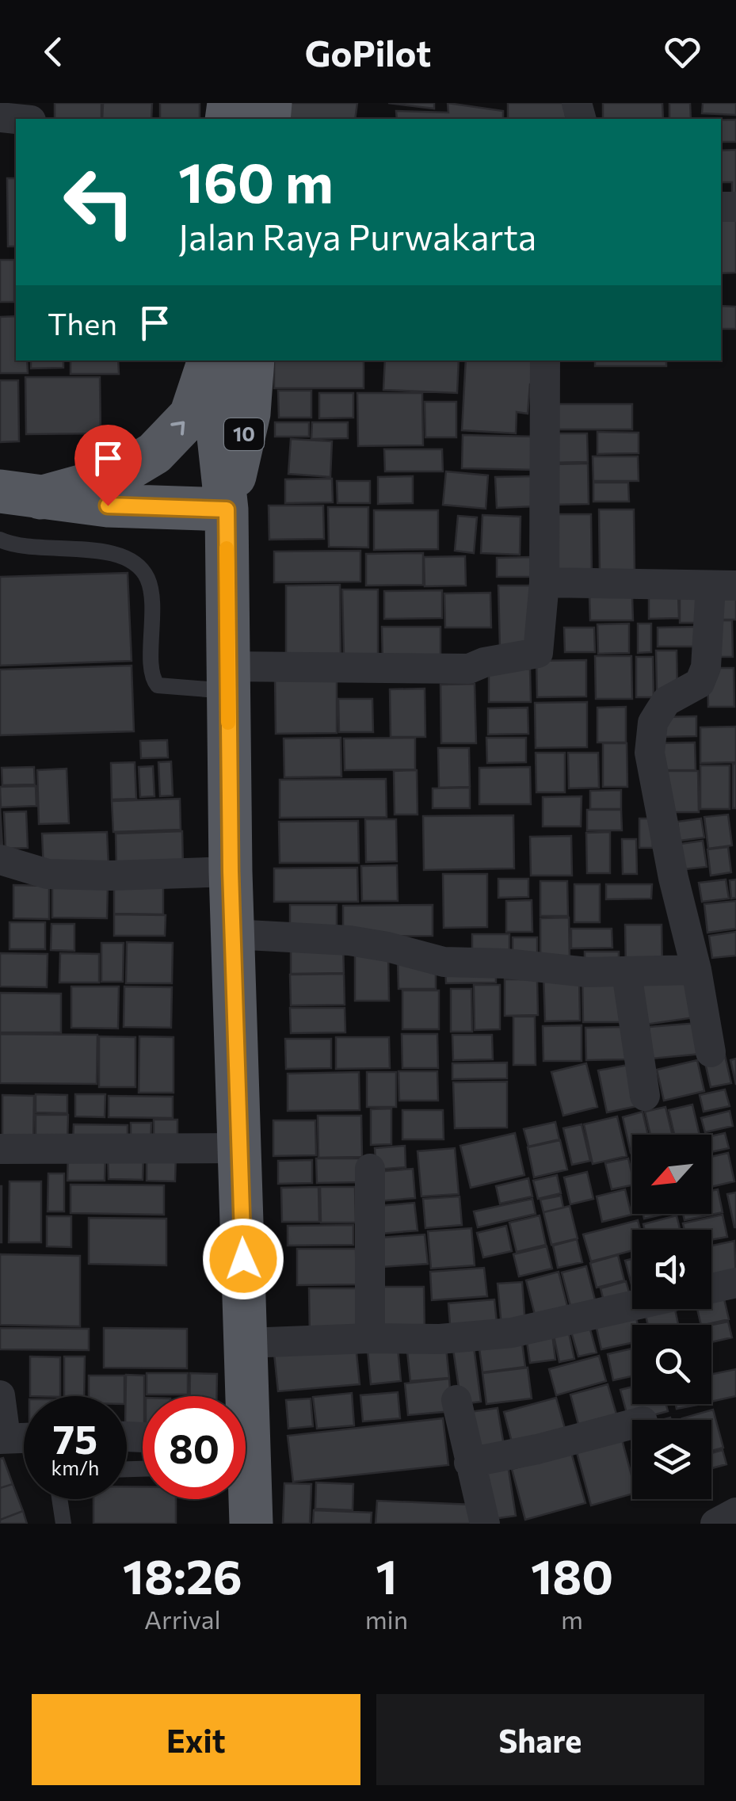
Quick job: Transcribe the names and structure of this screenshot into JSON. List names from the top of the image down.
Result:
{
  "streets": {
    "highway": ["10"]
  },
  "north": "bottom left",
  "page": {
    "header": "GoPilot",
    "turn": ["160 m", "Jalan Raya Purwakarta"],
    "then": "Then",
    "speed": "75 km/h",
    "limit": "80",
    "eta": [
      "18:26",
      "Arrival",
      "1",
      "min",
      "180",
      "m"
    ],
    "buttons": ["Exit", "Share"]
  }
}
